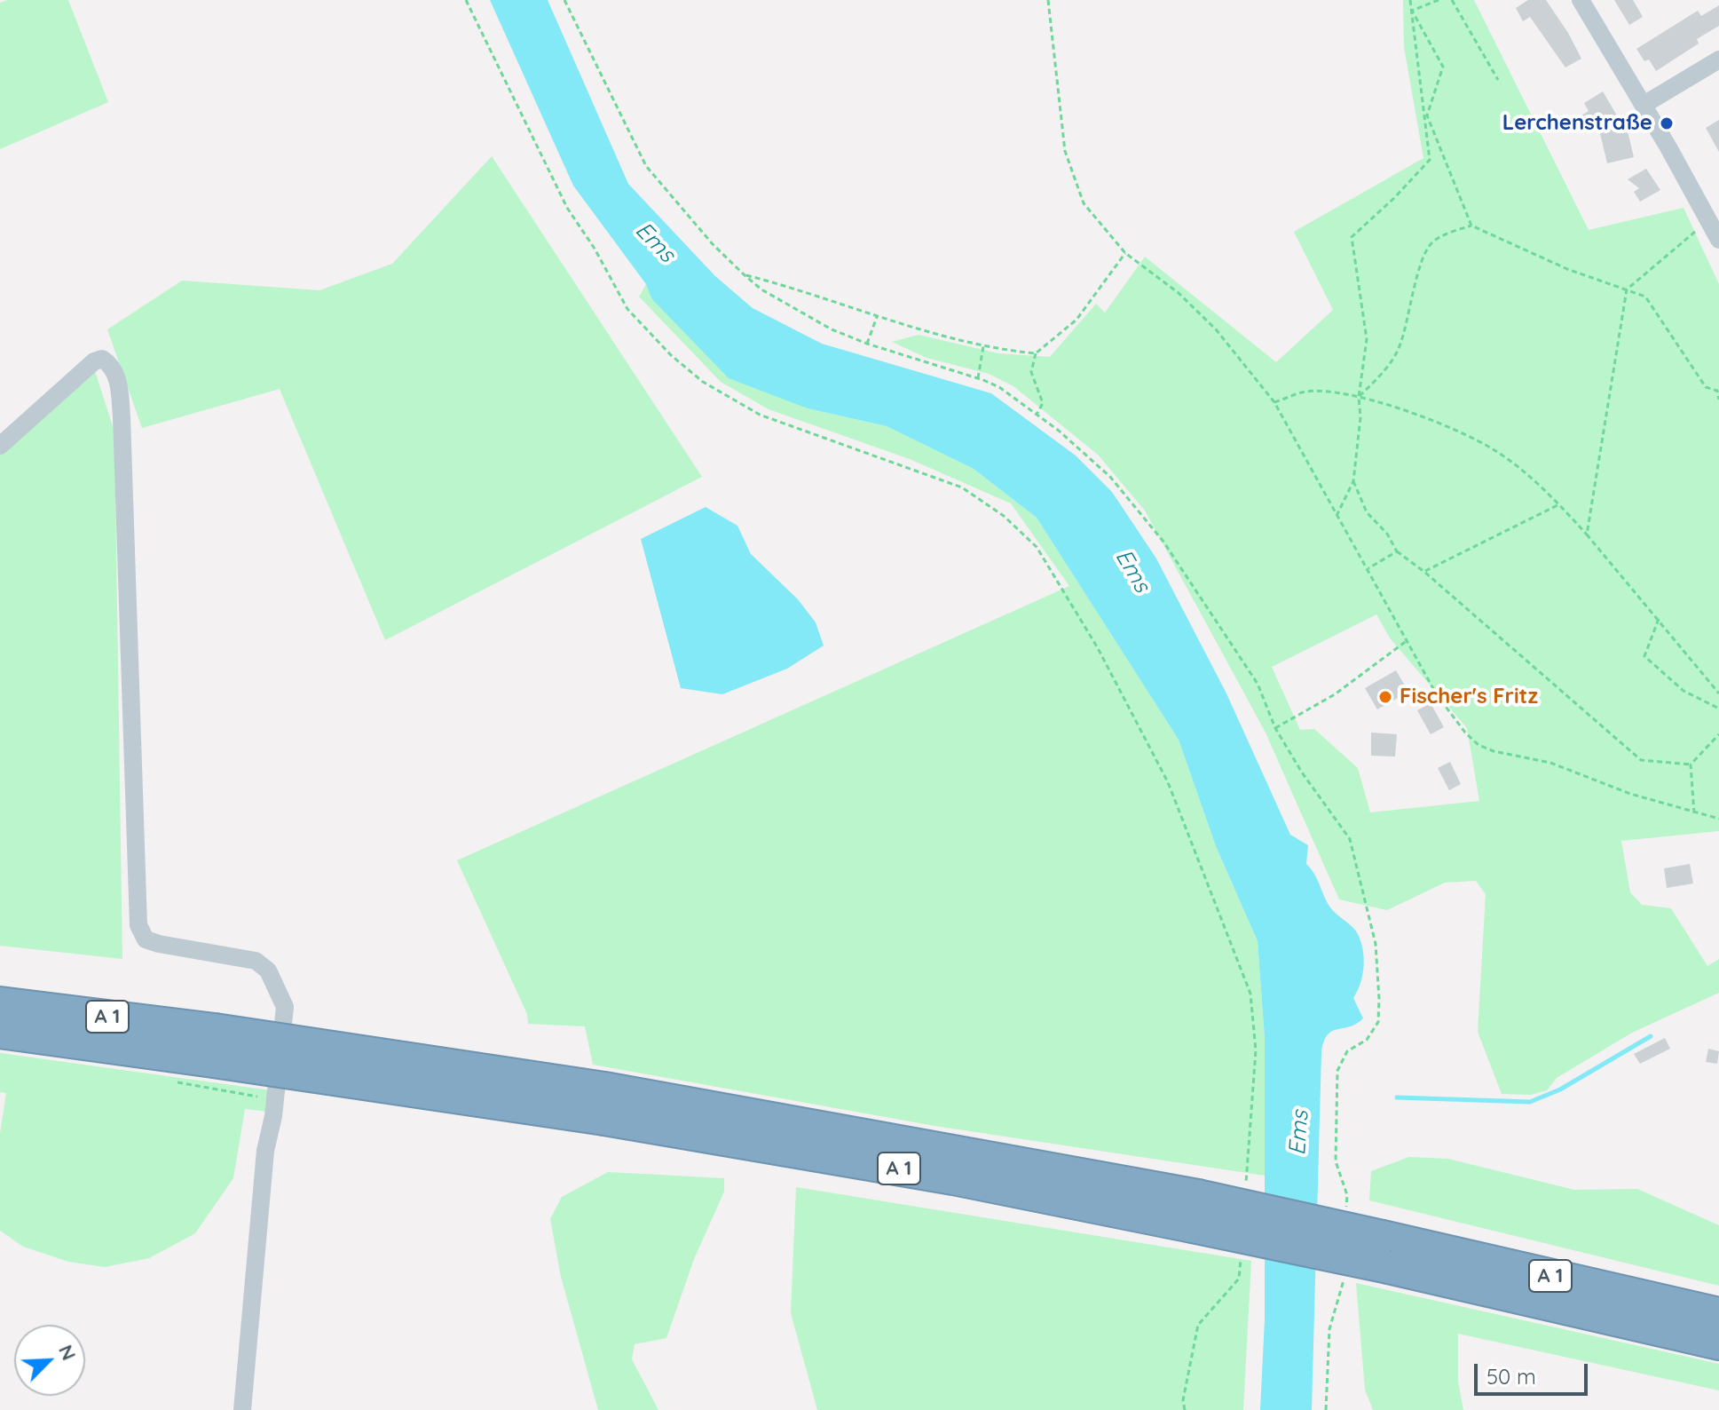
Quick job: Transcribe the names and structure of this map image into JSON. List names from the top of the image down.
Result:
{
  "streets": {
    "highway": ["A 1"]
  },
  "water": ["Ems"],
  "places": ["Lerchenstraße", "Fischer's Fritz"],
  "scale_bar": "50 m",
  "north": "top right"
}
